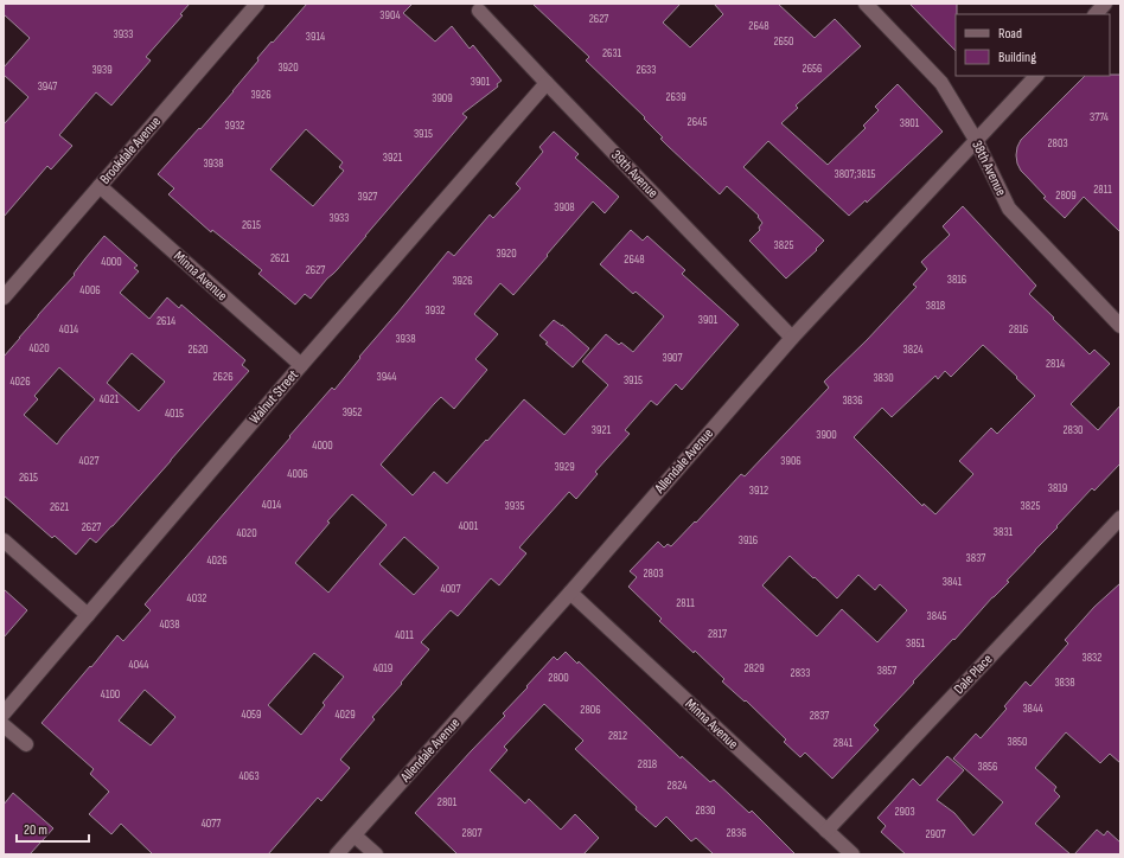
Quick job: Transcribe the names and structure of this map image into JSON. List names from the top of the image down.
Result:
{
  "streets": {
    "street": [
      "Brookdale Avenue",
      "38th Avenue",
      "39th Avenue",
      "Minna Avenue",
      "Walnut Street",
      "Allendale Avenue",
      "Dale Place"
    ]
  },
  "crossings": [
    ["Brookdale Avenue", "Minna Avenue"],
    ["38th Avenue", "Allendale Avenue"],
    ["39th Avenue", "Walnut Street"],
    ["39th Avenue", "Allendale Avenue"],
    ["Minna Avenue", "Walnut Street"],
    ["Minna Avenue", "Allendale Avenue"],
    ["Minna Avenue", "Dale Place"]
  ],
  "house_numbers": [
    "3904",
    "2627",
    "2648",
    "3933",
    "3914",
    "2650",
    "2631",
    "3920",
    "2656",
    "3939",
    "2633",
    "3901",
    "3947",
    "3926",
    "2639",
    "3909",
    "3774",
    "2645",
    "3801",
    "3932",
    "3915",
    "2803",
    "3921",
    "3938",
    "3807;3815",
    "2811",
    "2809",
    "3927",
    "3908",
    "3933",
    "2615",
    "3825",
    "3920",
    "2621",
    "2648",
    "4000",
    "2627",
    "3816",
    "3926",
    "4006",
    "3818",
    "3932",
    "3901",
    "2614",
    "4014",
    "2816",
    "3938",
    "4020",
    "2620",
    "3824",
    "3907",
    "2814",
    "2626",
    "3944",
    "3830",
    "3915",
    "4026",
    "4021",
    "3836",
    "3952",
    "4015",
    "3921",
    "2830",
    "3900",
    "4000",
    "4027",
    "3906",
    "3929",
    "4006",
    "2615",
    "3819",
    "3912",
    "4014",
    "3935",
    "3825",
    "2621",
    "4001",
    "2627",
    "3831",
    "4020",
    "3916",
    "3837",
    "4026",
    "2803",
    "3841",
    "4007",
    "4032",
    "2811",
    "3845",
    "4038",
    "2817",
    "4011",
    "3851",
    "3832",
    "4044",
    "4019",
    "2829",
    "3857",
    "2833",
    "2800",
    "3838",
    "4100",
    "3844",
    "2806",
    "4059",
    "4029",
    "2837",
    "2812",
    "3850",
    "2841",
    "2818",
    "3856",
    "4063",
    "2824",
    "2801",
    "2830",
    "2903",
    "4077",
    "2807",
    "2836",
    "2907"
  ],
  "legend": ["Road", "Building"],
  "scale_bar": "20 m"
}
